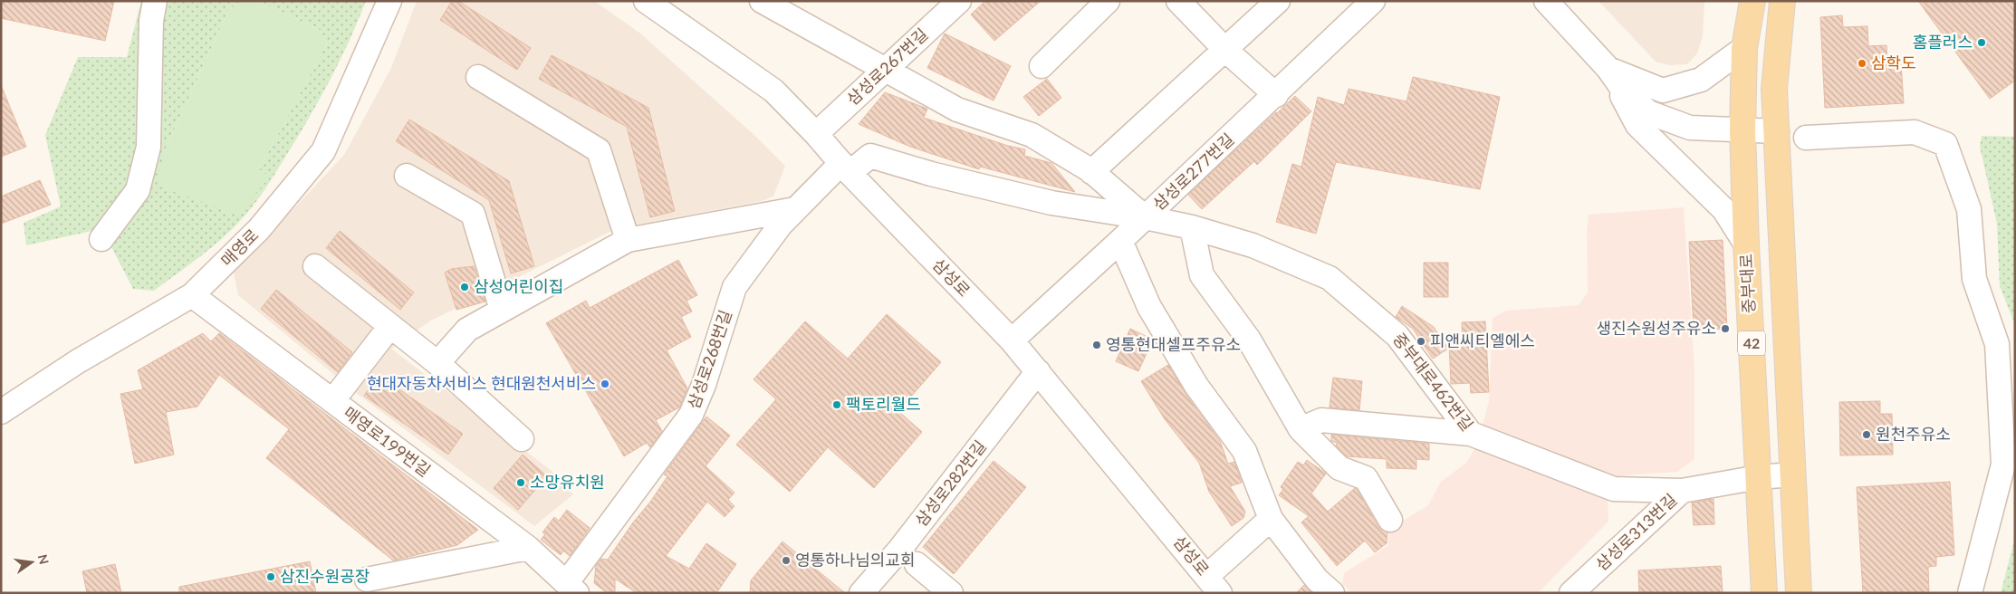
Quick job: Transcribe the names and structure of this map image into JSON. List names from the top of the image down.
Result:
{
  "streets": {
    "main road": ["중부대로", "42"],
    "street": [
      "삼성로267번길",
      "삼성로277번길",
      "매영로",
      "삼성로",
      "삼성로268번길",
      "중부대로462번길",
      "매영로199번길",
      "삼성로282번길",
      "삼성로313번길"
    ]
  },
  "crossings": [
    ["삼성로267번길", "삼성로"],
    ["삼성로277번길", "삼성로"],
    ["삼성로277번길", "삼성로268번길"],
    ["삼성로277번길", "중부대로462번길"],
    ["매영로", "매영로199번길"],
    ["삼성로", "삼성로268번길"],
    ["삼성로", "삼성로282번길"],
    ["중부대로", "중부대로462번길"],
    ["42", "중부대로462번길"],
    ["삼성로268번길", "중부대로462번길"],
    ["삼성로268번길", "매영로199번길"],
    ["중부대로462번길", "삼성로313번길"]
  ],
  "places": [
    "홈플러스",
    "삼학도",
    "삼성어린이집",
    "생진수원성주유소",
    "피앤씨티엘에스",
    "영통현대셀프주유소",
    "현대자동차서비스 현대원천서비스",
    "팩토리월드",
    "원천주유소",
    "소망유치원",
    "영통하나님의교회",
    "삼진수원공장"
  ],
  "north": "right"
}
